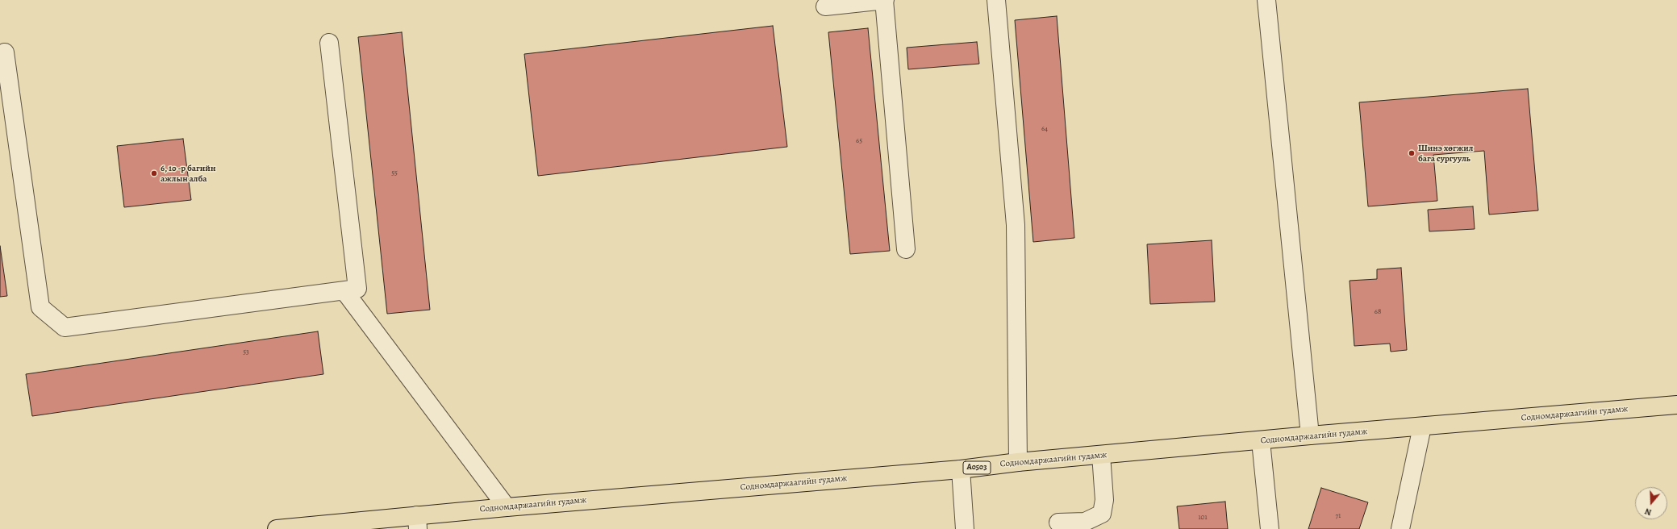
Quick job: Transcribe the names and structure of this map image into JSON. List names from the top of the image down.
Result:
{
  "streets": {
    "main road": ["Содномдаржаагийн гудамж", "A0503"]
  },
  "places": ["Шинэ хөгжил бага сургууль", "6, 10 -р багийн ажлын алба"],
  "house_numbers": [
    "64",
    "65",
    "55",
    "68",
    "53",
    "71",
    "101"
  ],
  "north": "bottom"
}
